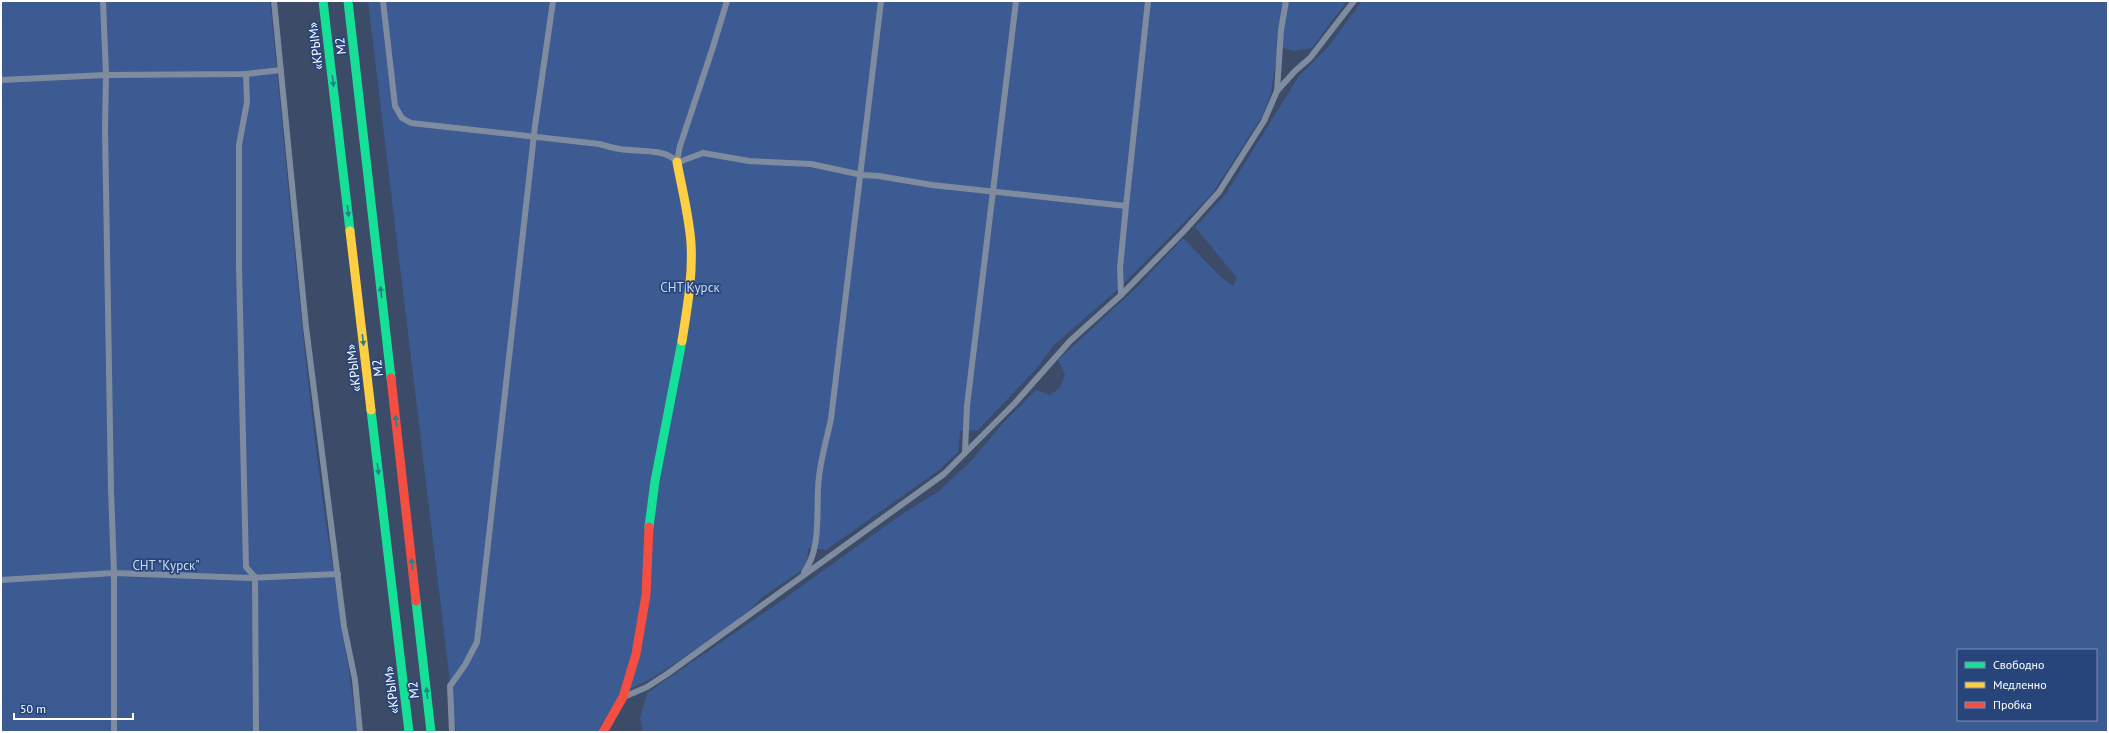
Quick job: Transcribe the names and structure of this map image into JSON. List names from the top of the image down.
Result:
{
  "streets": {
    "main road": ["«КРЫМ»", "М2"]
  },
  "one_way": ["«КРЫМ»", "М2"],
  "parks": ["СНТ Курск", "СНТ \"Курск\""],
  "legend": ["Свободно", "Медленно", "Пробка"],
  "scale_bar": "50 m"
}
